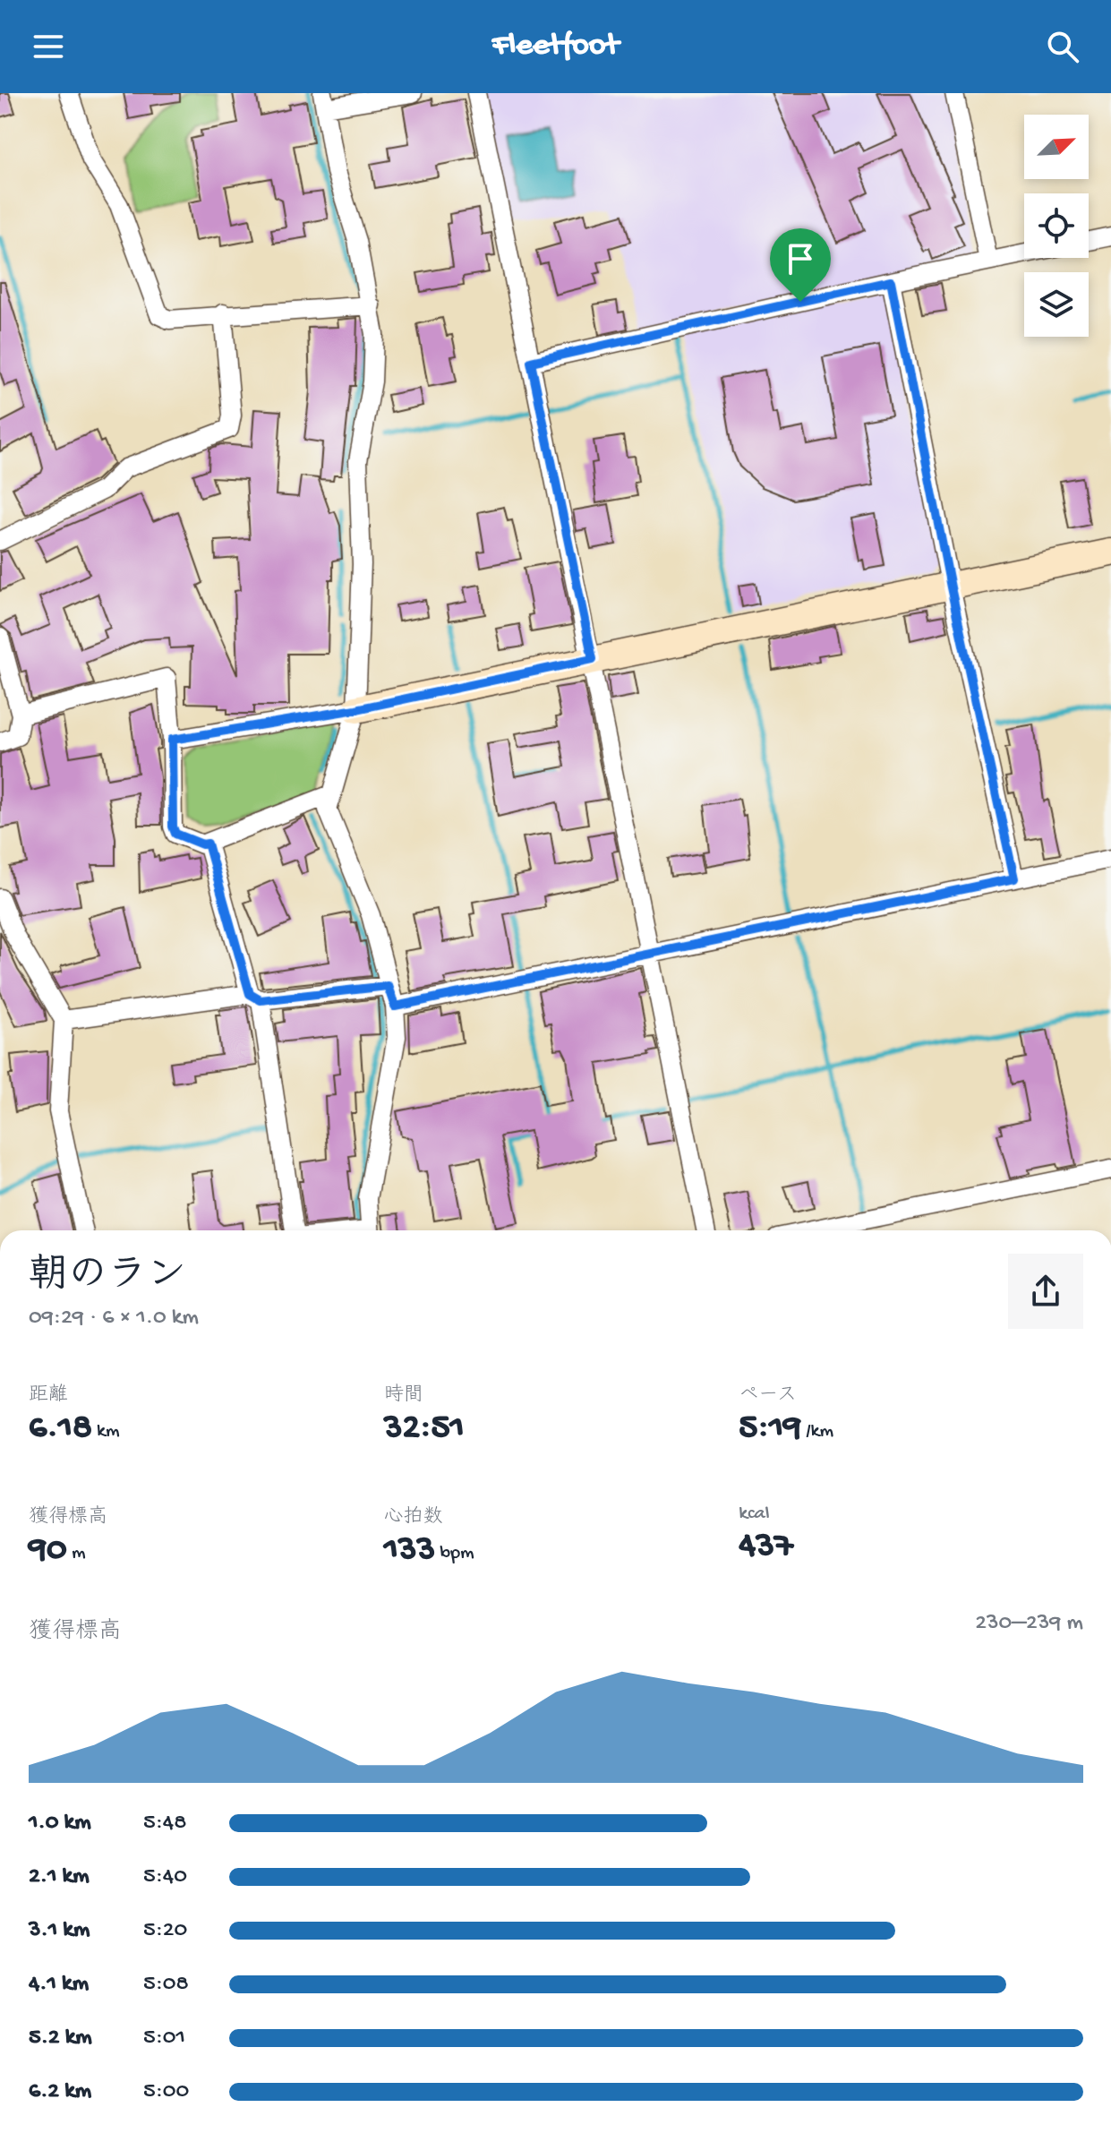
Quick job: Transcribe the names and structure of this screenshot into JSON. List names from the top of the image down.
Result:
{
  "north": "top right",
  "page": {
    "header": "Fleetfoot",
    "heading": ["朝のラン", "09:29 · 6 × 1.0 km"],
    "stats": [
      ["距離", "6.18 km"],
      ["時間", "32:51"],
      ["ペース", "5:19 /km"],
      ["獲得標高", "90 m"],
      ["心拍数", "133 bpm"],
      ["kcal", "437"]
    ],
    "chart": ["獲得標高", "230–239 m"],
    "list": [
      {
        "name": "1.0 km",
        "note": "5:48"
      },
      {
        "name": "2.1 km",
        "note": "5:40"
      },
      {
        "name": "3.1 km",
        "note": "5:20"
      },
      {
        "name": "4.1 km",
        "note": "5:08"
      },
      {
        "name": "5.2 km",
        "note": "5:01"
      },
      {
        "name": "6.2 km",
        "note": "5:00"
      }
    ]
  }
}
